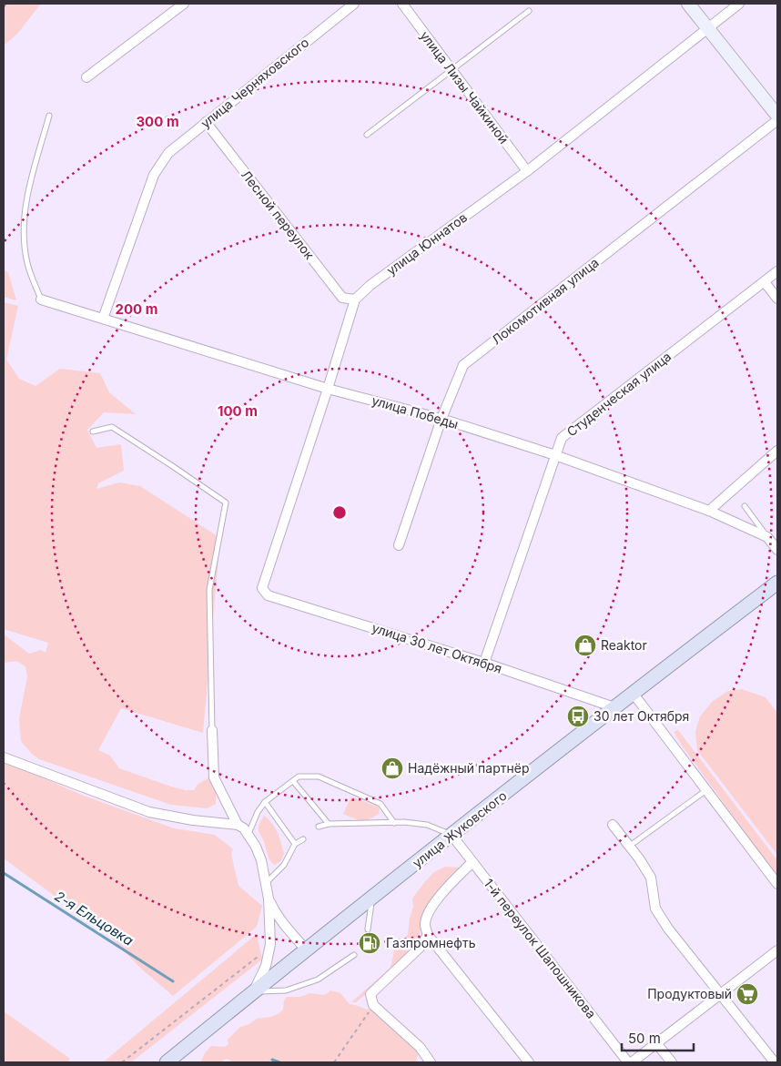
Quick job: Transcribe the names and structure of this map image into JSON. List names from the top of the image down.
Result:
{
  "streets": {
    "main road": ["улица Жуковского"],
    "street": [
      "улица Черняховского",
      "улица Лизы Чайкиной",
      "Лесной переулок",
      "улица Юннатов",
      "Локомотивная улица",
      "Студенческая улица",
      "улица Победы",
      "улица 30 лет Октября",
      "1-й переулок Шапошникова"
    ]
  },
  "crossings": [
    ["улица Черняховского", "Лесной переулок"],
    ["улица Черняховского", "улица Победы"],
    ["улица Лизы Чайкиной", "улица Юннатов"],
    ["Лесной переулок", "улица Юннатов"],
    ["улица Юннатов", "улица Победы"],
    ["улица Юннатов", "улица 30 лет Октября"],
    ["Локомотивная улица", "улица Победы"],
    ["Студенческая улица", "улица Победы"],
    ["Студенческая улица", "улица 30 лет Октября"],
    ["улица 30 лет Октября", "улица Жуковского"],
    ["улица Жуковского", "1-й переулок Шапошникова"]
  ],
  "water": ["2-я Ельцовка"],
  "places": {
    "shop": ["Reaktor", "Надёжный партнёр"],
    "bus stop": ["30 лет Октября"],
    "fuel station": ["Газпромнефть"],
    "supermarket": ["Продуктовый"]
  },
  "scale_bar": "50 m",
  "rings": ["300 m", "200 m", "100 m"]
}
